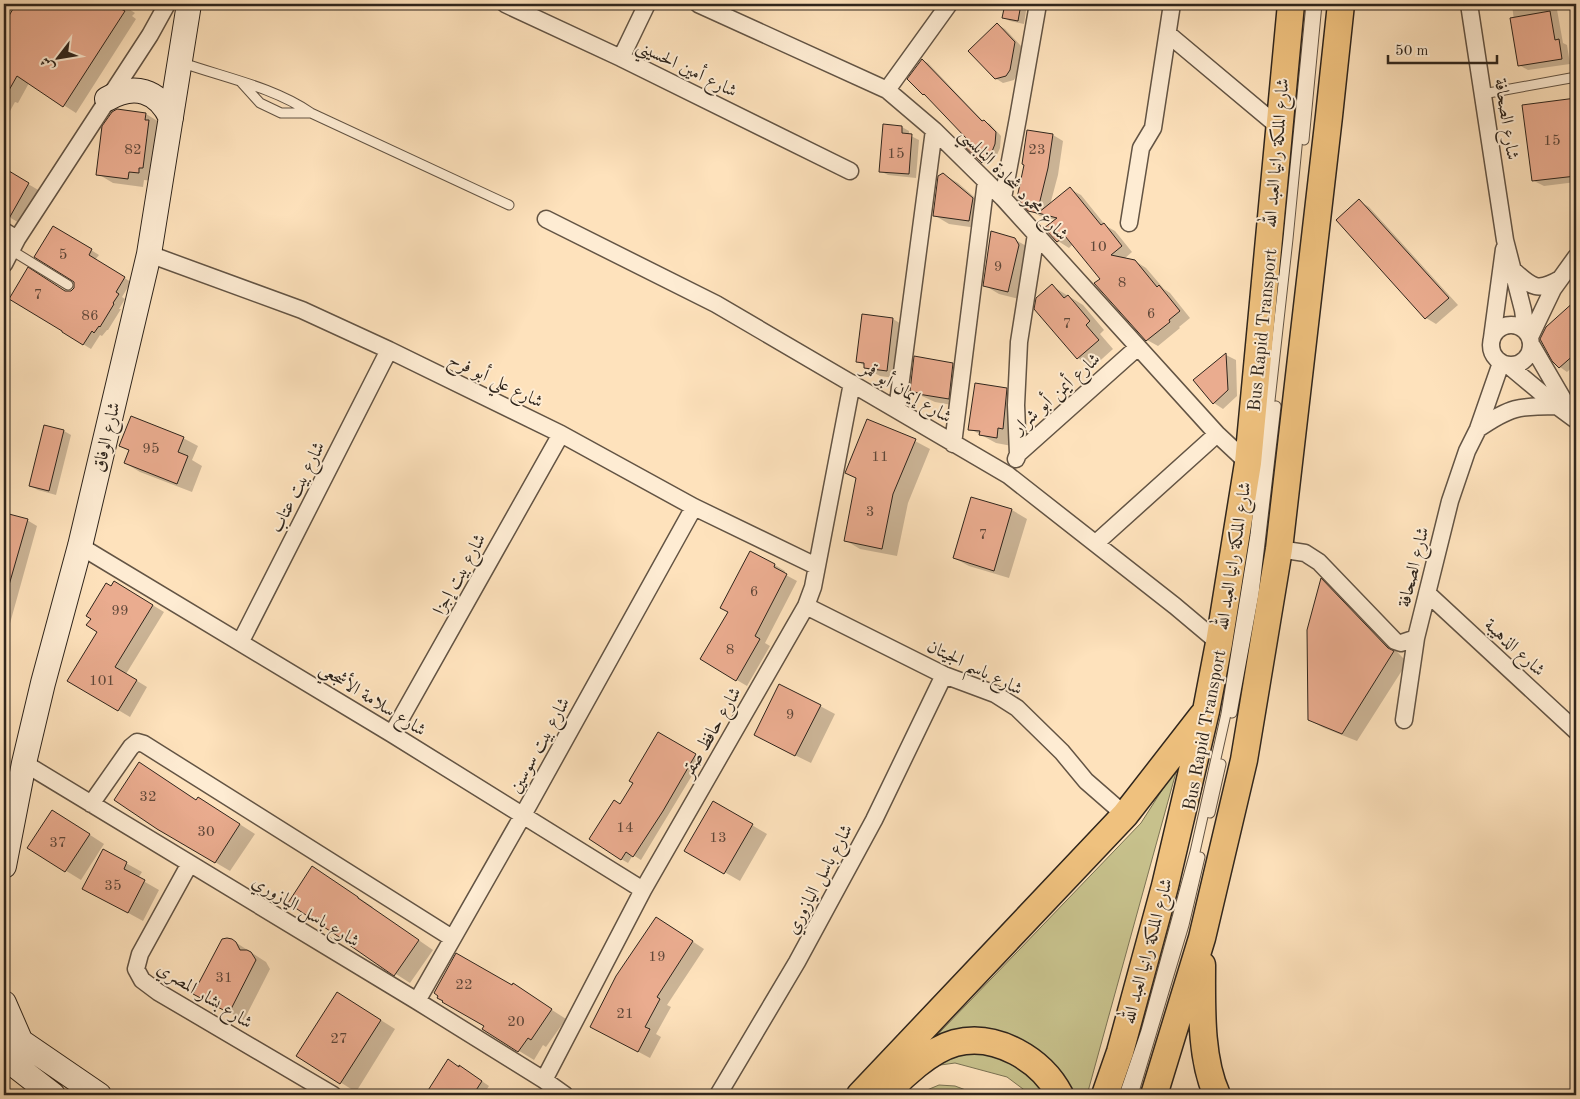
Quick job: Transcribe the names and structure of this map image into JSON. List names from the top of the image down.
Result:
{
  "streets": {
    "main road": ["شارع الملكة رانيا العبد الله"],
    "street": [
      "شارع أمين الحسيني",
      "شارع الصحافة",
      "شارع محمود شحادة النابلسي",
      "شارع علي أبو فرح",
      "شارع إيمان أبو قمر",
      "شارع أيمن أبو شرار",
      "شارع الوفاق",
      "شارع بيت عتاب",
      "شارع بيت إجزا",
      "شارع الذهيبة",
      "شارع باسم الجيتان",
      "شارع سلامة الأشجعي",
      "شارع حافظ صقر",
      "شارع بيت سوسين",
      "شارع باسل اليازوري",
      "شارع بشار المصري"
    ],
    "lane": ["Bus Rapid Transport"]
  },
  "crossings": [
    ["شارع الصحافة", "شارع الذهيبة"],
    ["شارع الملكة رانيا العبد الله", "شارع محمود شحادة النابلسي"],
    ["شارع الملكة رانيا العبد الله", "شارع إيمان أبو قمر"],
    ["شارع محمود شحادة النابلسي", "شارع أيمن أبو شرار"],
    ["شارع علي أبو فرح", "شارع الوفاق"],
    ["شارع علي أبو فرح", "شارع بيت عتاب"],
    ["شارع علي أبو فرح", "شارع بيت إجزا"],
    ["شارع علي أبو فرح", "شارع حافظ صقر"],
    ["شارع علي أبو فرح", "شارع بيت سوسين"],
    ["شارع إيمان أبو قمر", "شارع أيمن أبو شرار"],
    ["شارع إيمان أبو قمر", "شارع حافظ صقر"],
    ["شارع الوفاق", "شارع سلامة الأشجعي"],
    ["شارع الوفاق", "شارع باسل اليازوري"],
    ["شارع بيت عتاب", "شارع سلامة الأشجعي"],
    ["شارع بيت إجزا", "شارع سلامة الأشجعي"],
    ["شارع باسم الجيتان", "شارع حافظ صقر"],
    ["شارع باسم الجيتان", "شارع باسل اليازوري"],
    ["شارع سلامة الأشجعي", "شارع حافظ صقر"],
    ["شارع سلامة الأشجعي", "شارع بيت سوسين"],
    ["شارع حافظ صقر", "شارع باسل اليازوري"],
    ["شارع بيت سوسين", "شارع باسل اليازوري"],
    ["شارع باسل اليازوري", "شارع بشار المصري"]
  ],
  "house_numbers": [
    "15",
    "82",
    "23",
    "15",
    "10",
    "5",
    "9",
    "8",
    "7",
    "6",
    "86",
    "7",
    "95",
    "11",
    "3",
    "7",
    "6",
    "99",
    "8",
    "101",
    "9",
    "32",
    "14",
    "30",
    "13",
    "37",
    "35",
    "19",
    "31",
    "22",
    "21",
    "20",
    "27"
  ],
  "scale_bar": "50 m",
  "north": "bottom left"
}
